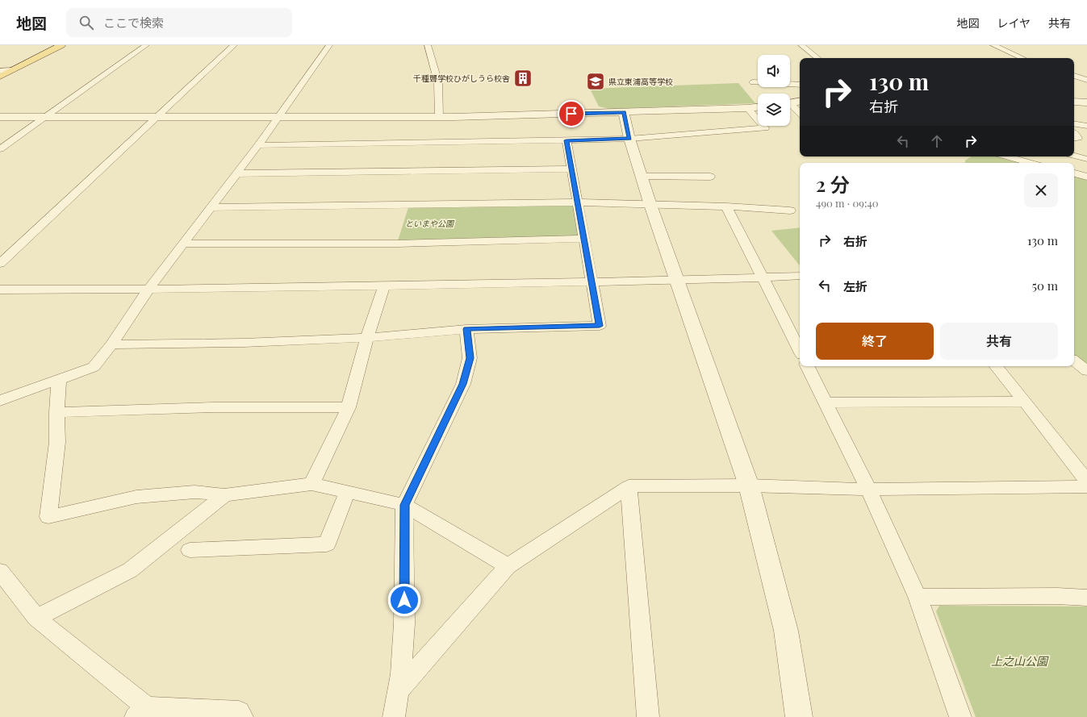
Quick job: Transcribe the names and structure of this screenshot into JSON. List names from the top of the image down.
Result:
{
  "parks": ["といまや公園", "上之山公園"],
  "places": {
    "building": ["千種聾学校ひがしうら校舎"],
    "school or university": ["県立東浦高等学校"]
  },
  "page": {
    "header": "地図",
    "search": "ここで検索",
    "nav": ["地図", "レイヤ", "共有"],
    "turn": ["130 m", "右折"],
    "heading": ["2 分", "490 m · 09:40"],
    "list": [
      {
        "name": "右折",
        "value": "130 m"
      },
      {
        "name": "左折",
        "value": "50 m"
      }
    ],
    "buttons": ["終了", "共有"]
  }
}
